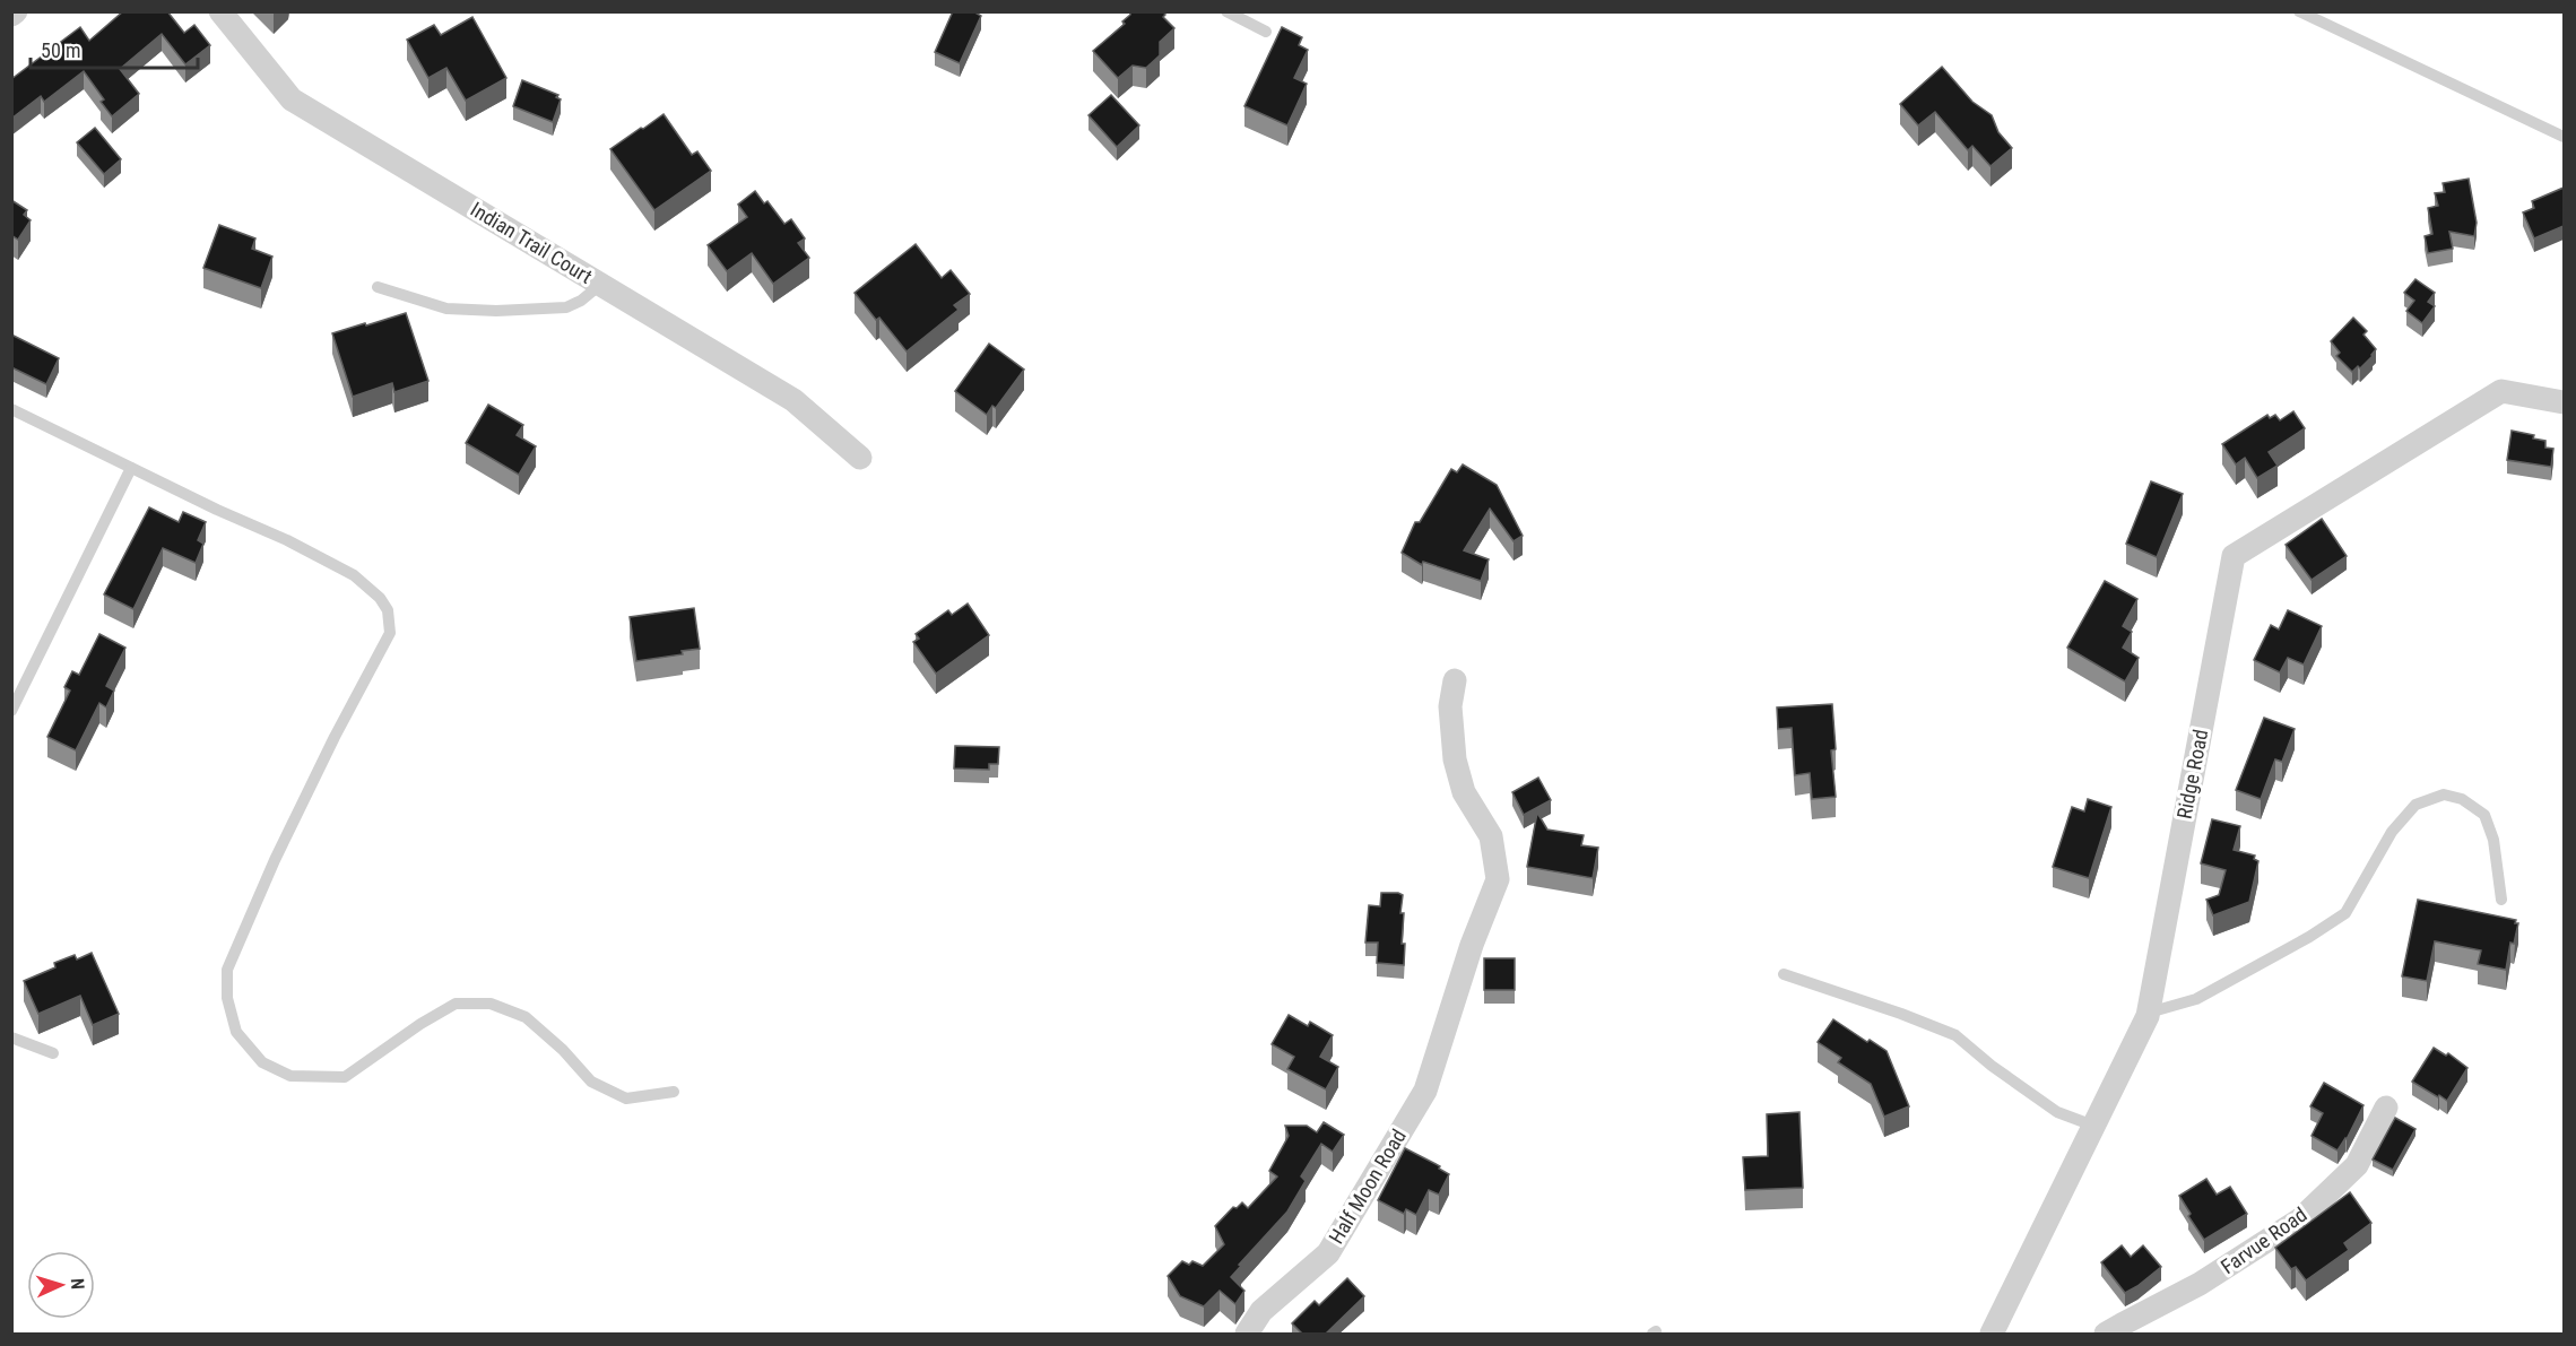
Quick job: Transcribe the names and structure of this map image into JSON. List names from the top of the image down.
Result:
{
  "streets": {
    "street": [
      "Indian Trail Court",
      "Ridge Road",
      "Half Moon Road",
      "Farvue Road"
    ]
  },
  "scale_bar": "50 m",
  "north": "right"
}
